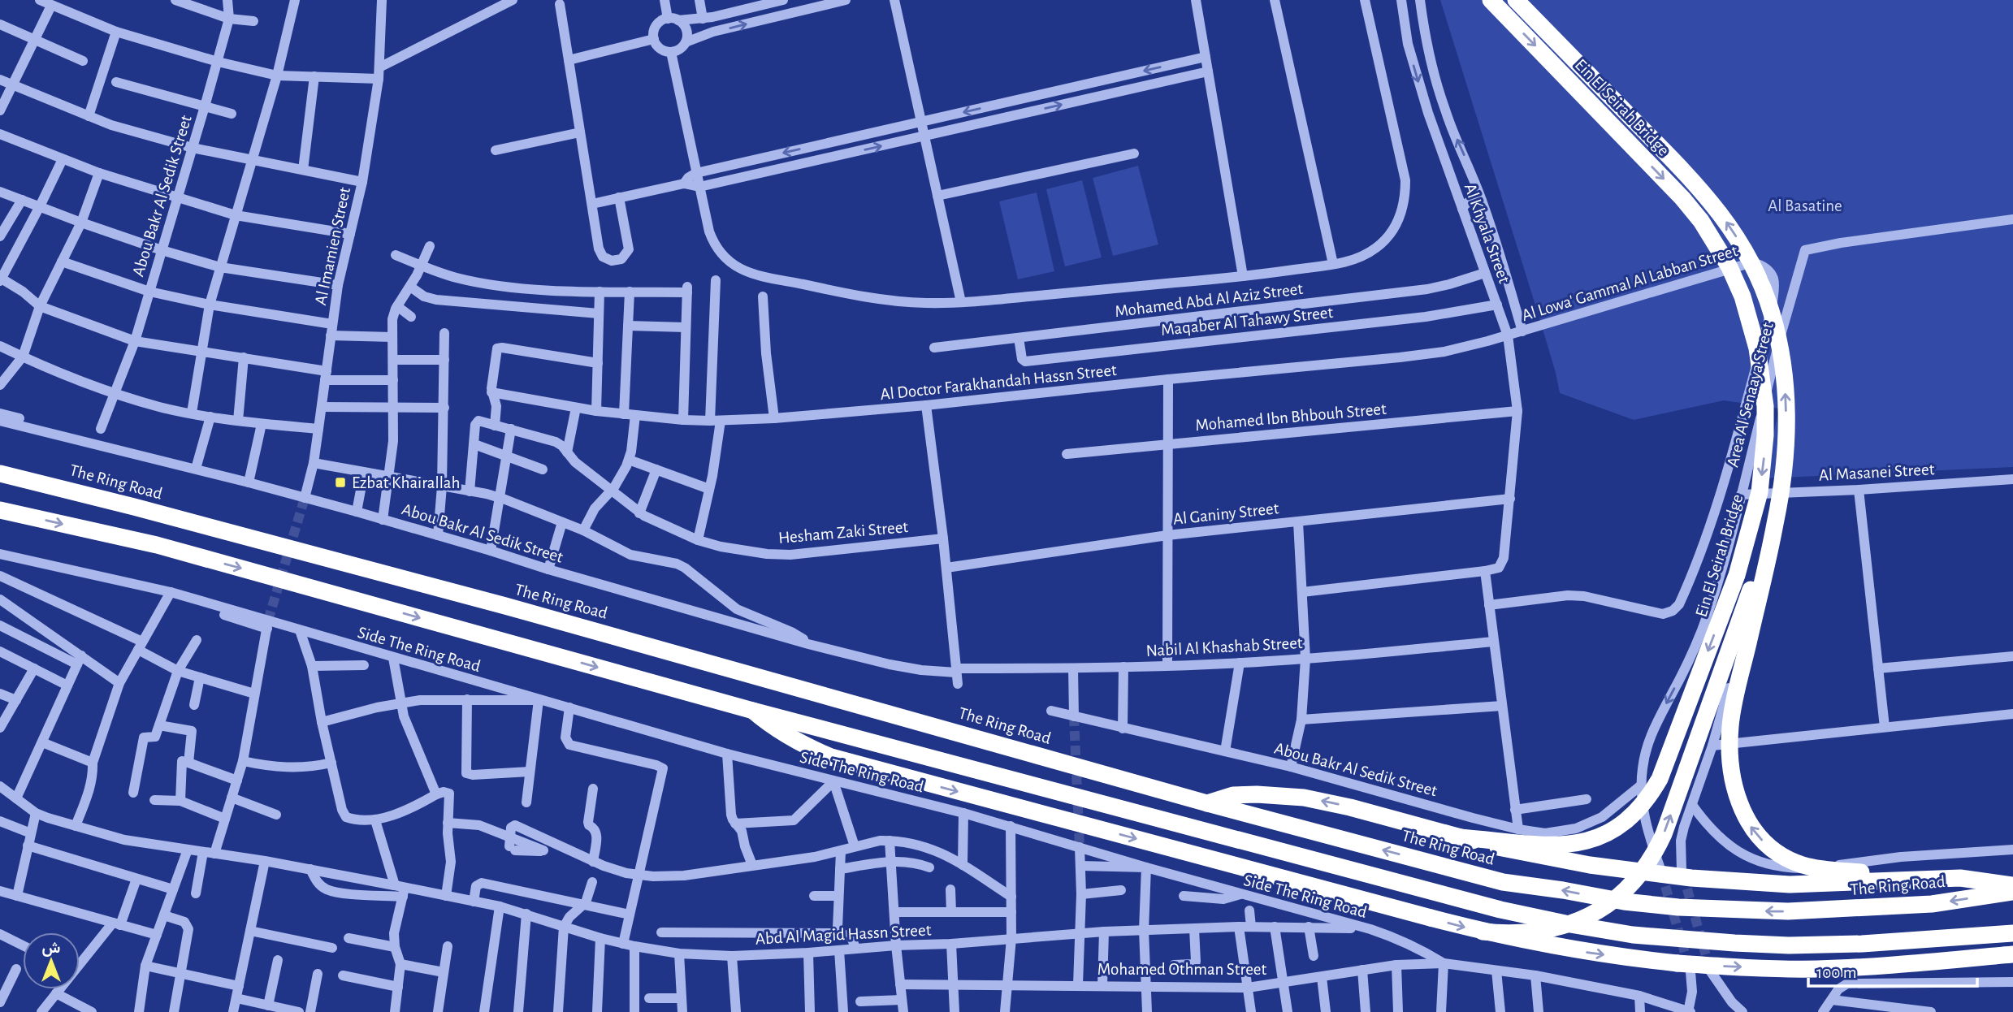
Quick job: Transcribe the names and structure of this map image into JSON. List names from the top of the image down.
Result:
{
  "streets": {
    "highway": ["Ein El Seirah Bridge", "The Ring Road"],
    "street": [
      "Abou Bakr Al Sedik Street",
      "Al Khyala Street",
      "Al Imamien Street",
      "Al Lowa' Gammal Al Labban Street",
      "Mohamed Abd Al Aziz Street",
      "Maqaber Al Tahawy Street",
      "Al Doctor Farakhandah Hassn Street",
      "Area Al Senaaya Street",
      "Mohamed Ibn Bhbouh Street",
      "Al Masanei Street",
      "Al Ganiny Street",
      "Hesham Zaki Street",
      "Nabil Al Khashab Street",
      "Side The Ring Road",
      "Abd Al Magid Hassn Street",
      "Mohamed Othman Street"
    ]
  },
  "crossings": [
    ["Abou Bakr Al Sedik Street", "Al Imamien Street"],
    ["Abou Bakr Al Sedik Street", "Area Al Senaaya Street"],
    ["Abou Bakr Al Sedik Street", "Nabil Al Khashab Street"],
    ["Al Khyala Street", "Al Lowa' Gammal Al Labban Street"],
    ["Al Khyala Street", "Mohamed Abd Al Aziz Street"],
    ["Al Khyala Street", "Maqaber Al Tahawy Street"],
    ["Al Khyala Street", "Al Doctor Farakhandah Hassn Street"],
    ["Al Khyala Street", "Mohamed Ibn Bhbouh Street"],
    ["Al Khyala Street", "Al Ganiny Street"],
    ["Al Lowa' Gammal Al Labban Street", "Al Doctor Farakhandah Hassn Street"],
    ["Mohamed Abd Al Aziz Street", "Maqaber Al Tahawy Street"],
    ["Area Al Senaaya Street", "Al Masanei Street"],
    ["Side The Ring Road", "Abd Al Magid Hassn Street"],
    ["Side The Ring Road", "Mohamed Othman Street"]
  ],
  "parks": ["Al Basatine"],
  "places": {
    "transit": ["Ezbat Khairallah"]
  },
  "scale_bar": "100 m",
  "north": "top"
}
